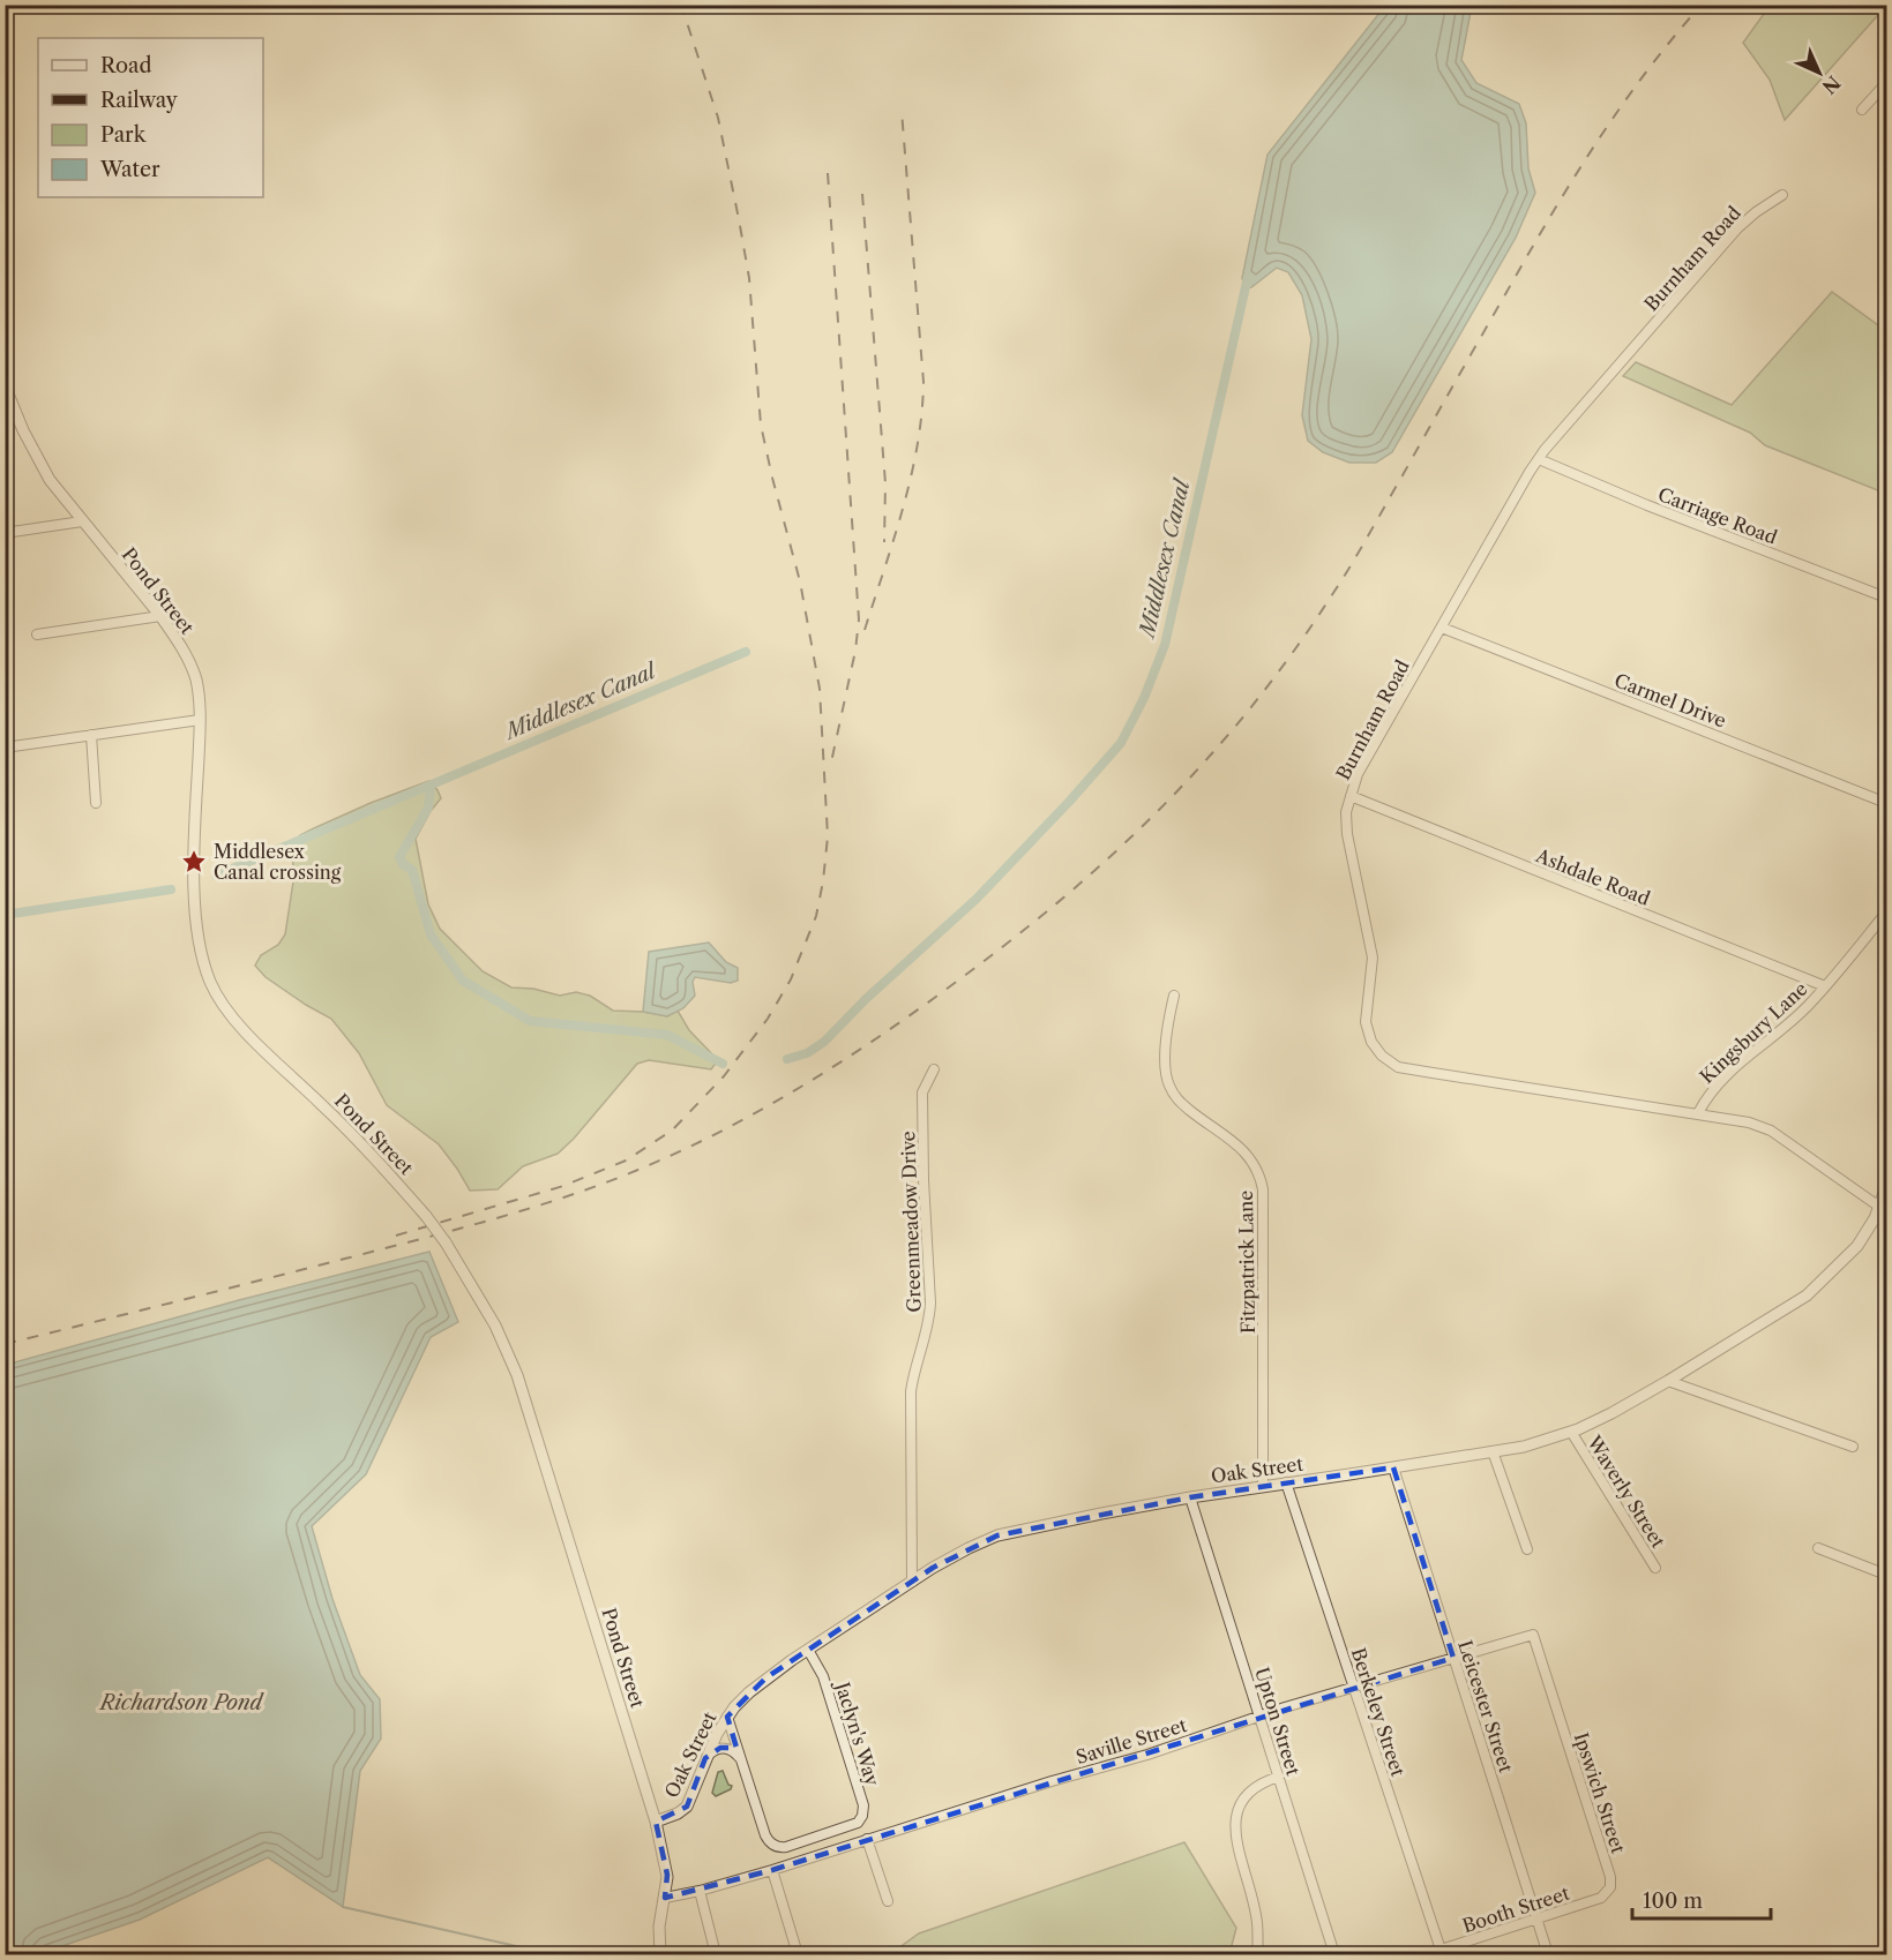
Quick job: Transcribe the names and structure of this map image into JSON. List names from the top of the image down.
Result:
{
  "streets": {
    "street": [
      "Burnham Road",
      "Carriage Road",
      "Pond Street",
      "Carmel Drive",
      "Ashdale Road",
      "Kingsbury Lane",
      "Greenmeadow Drive",
      "Fitzpatrick Lane",
      "Oak Street",
      "Waverly Street",
      "Leicester Street",
      "Berkeley Street",
      "Upton Street",
      "Jaclyn's Way",
      "Saville Street",
      "Ipswich Street",
      "Booth Street"
    ]
  },
  "crossings": [
    ["Burnham Road", "Carriage Road"],
    ["Burnham Road", "Carmel Drive"],
    ["Burnham Road", "Ashdale Road"],
    ["Burnham Road", "Kingsbury Lane"],
    ["Burnham Road", "Oak Street"],
    ["Pond Street", "Oak Street"],
    ["Pond Street", "Saville Street"],
    ["Ashdale Road", "Kingsbury Lane"],
    ["Greenmeadow Drive", "Oak Street"],
    ["Fitzpatrick Lane", "Oak Street"],
    ["Oak Street", "Waverly Street"],
    ["Oak Street", "Leicester Street"],
    ["Oak Street", "Berkeley Street"],
    ["Oak Street", "Upton Street"],
    ["Oak Street", "Jaclyn's Way"],
    ["Leicester Street", "Saville Street"],
    ["Leicester Street", "Booth Street"],
    ["Berkeley Street", "Saville Street"],
    ["Berkeley Street", "Booth Street"],
    ["Upton Street", "Saville Street"],
    ["Saville Street", "Ipswich Street"],
    ["Ipswich Street", "Booth Street"]
  ],
  "water": ["Middlesex Canal", "Richardson Pond"],
  "places": {
    "place": ["Middlesex Canal crossing"]
  },
  "legend": [
    "Road",
    "Railway",
    "Park",
    "Water"
  ],
  "scale_bar": "100 m",
  "north": "bottom right"
}
